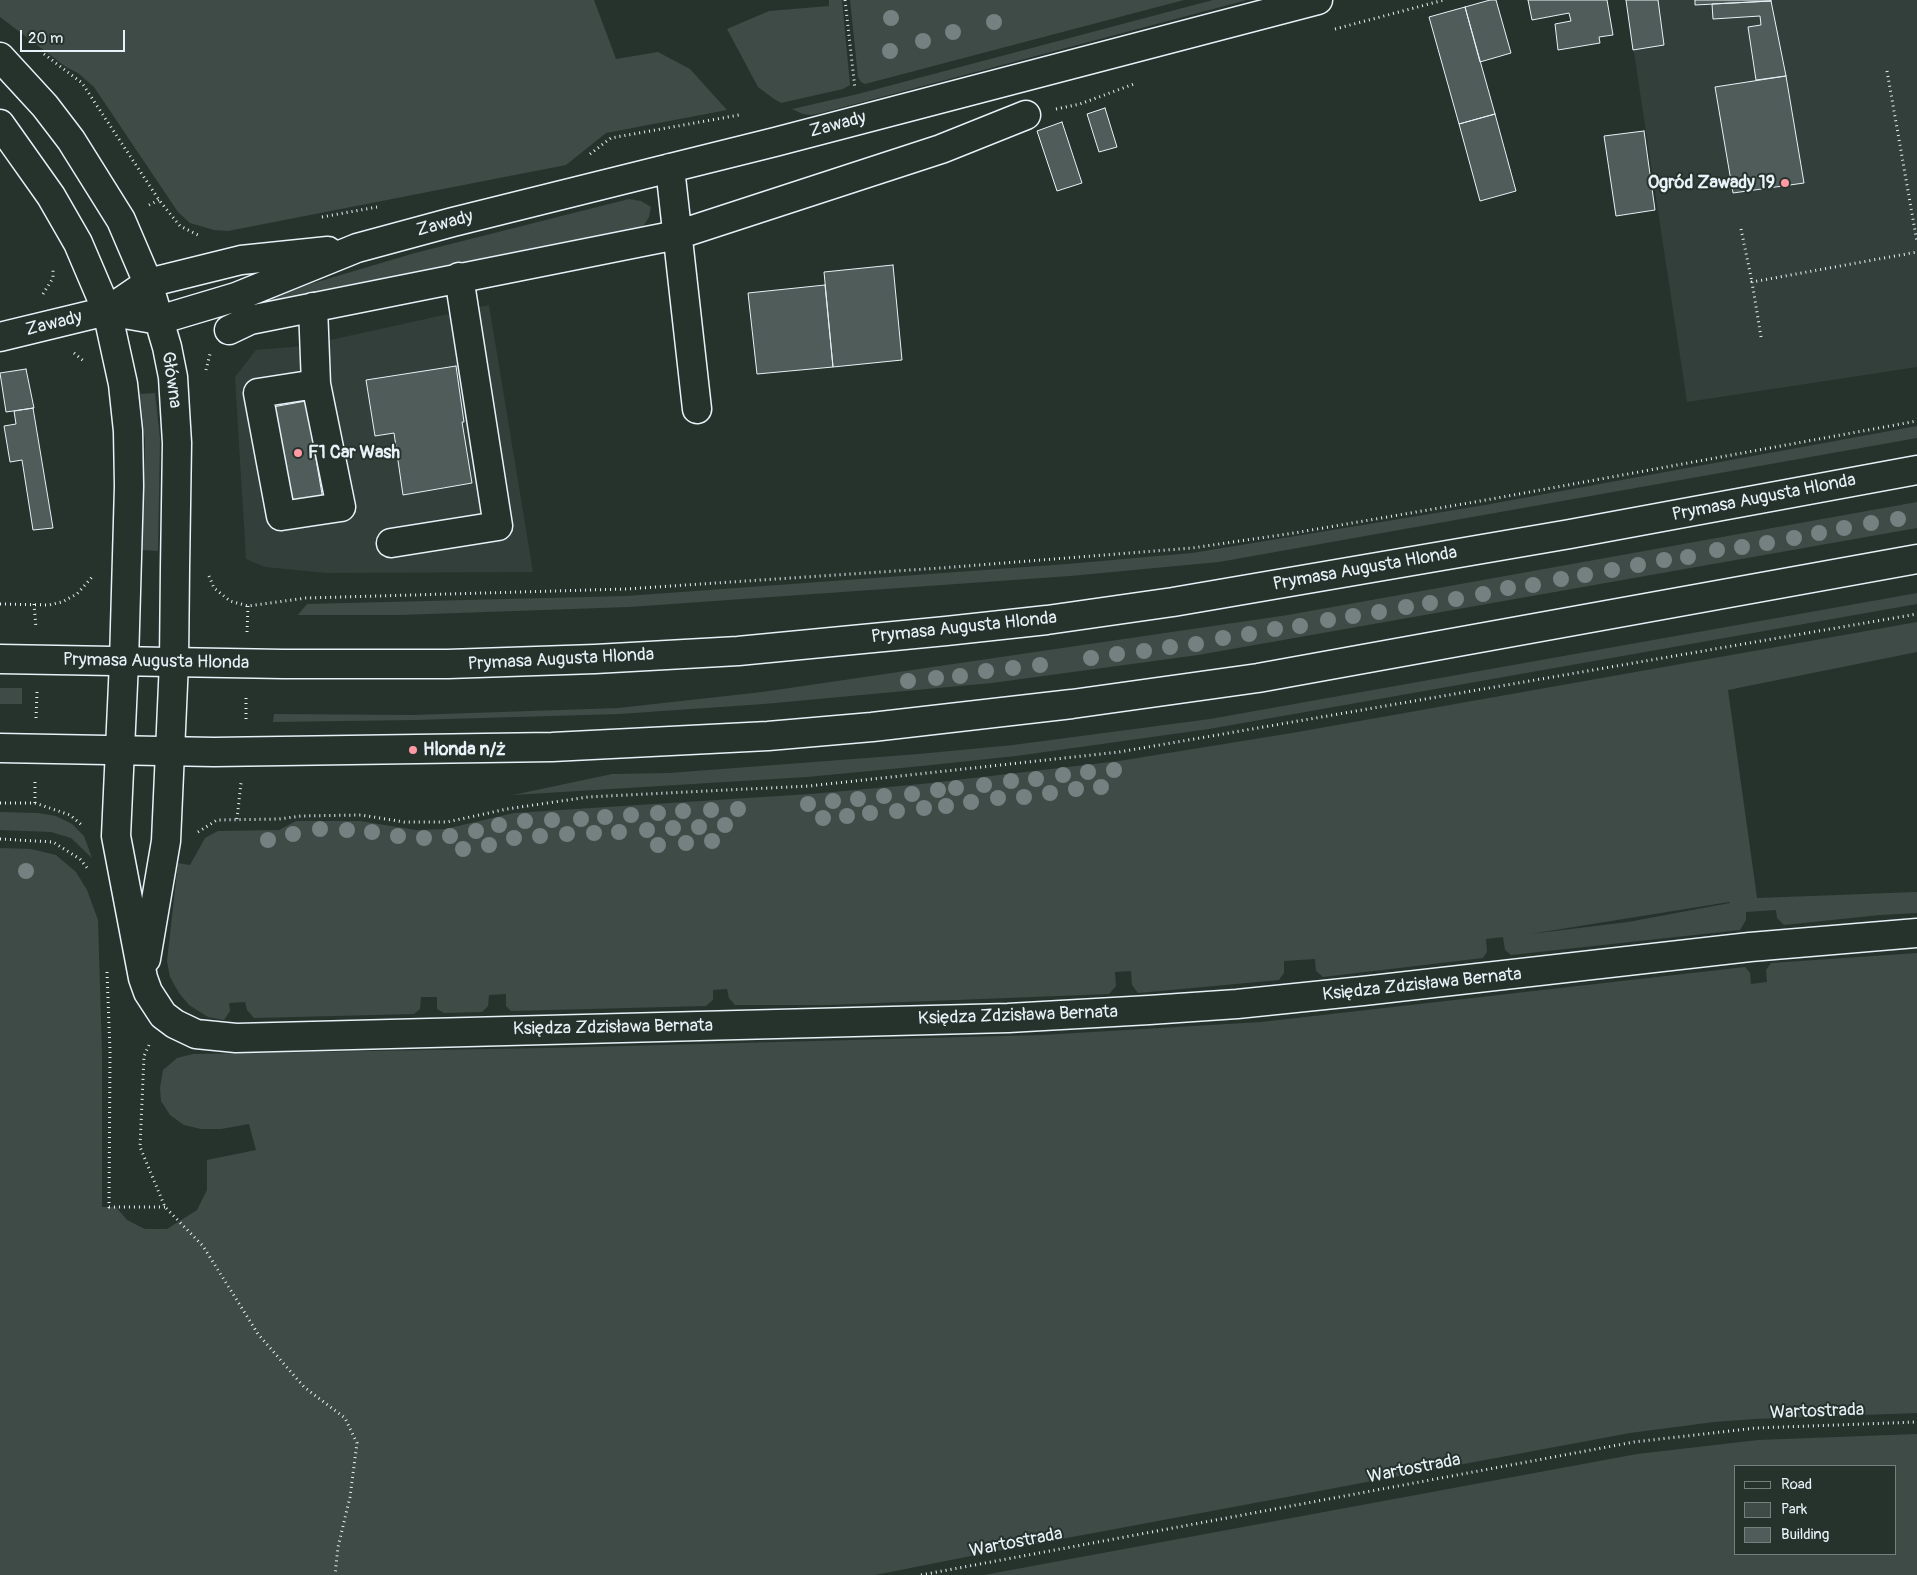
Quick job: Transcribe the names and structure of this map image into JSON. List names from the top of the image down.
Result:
{
  "streets": {
    "street": [
      "Zawady",
      "Główna",
      "Prymasa Augusta Hlonda",
      "Księdza Zdzisława Bernata"
    ],
    "path": ["Wartostrada"]
  },
  "crossings": [
    ["Zawady", "Główna"],
    ["Główna", "Prymasa Augusta Hlonda"],
    ["Główna", "Księdza Zdzisława Bernata"],
    ["Prymasa Augusta Hlonda", "Księdza Zdzisława Bernata"]
  ],
  "places": ["Ogród Zawady 19", "F1 Car Wash", "Hlonda n/ż"],
  "legend": ["Road", "Park", "Building"],
  "scale_bar": "20 m"
}
